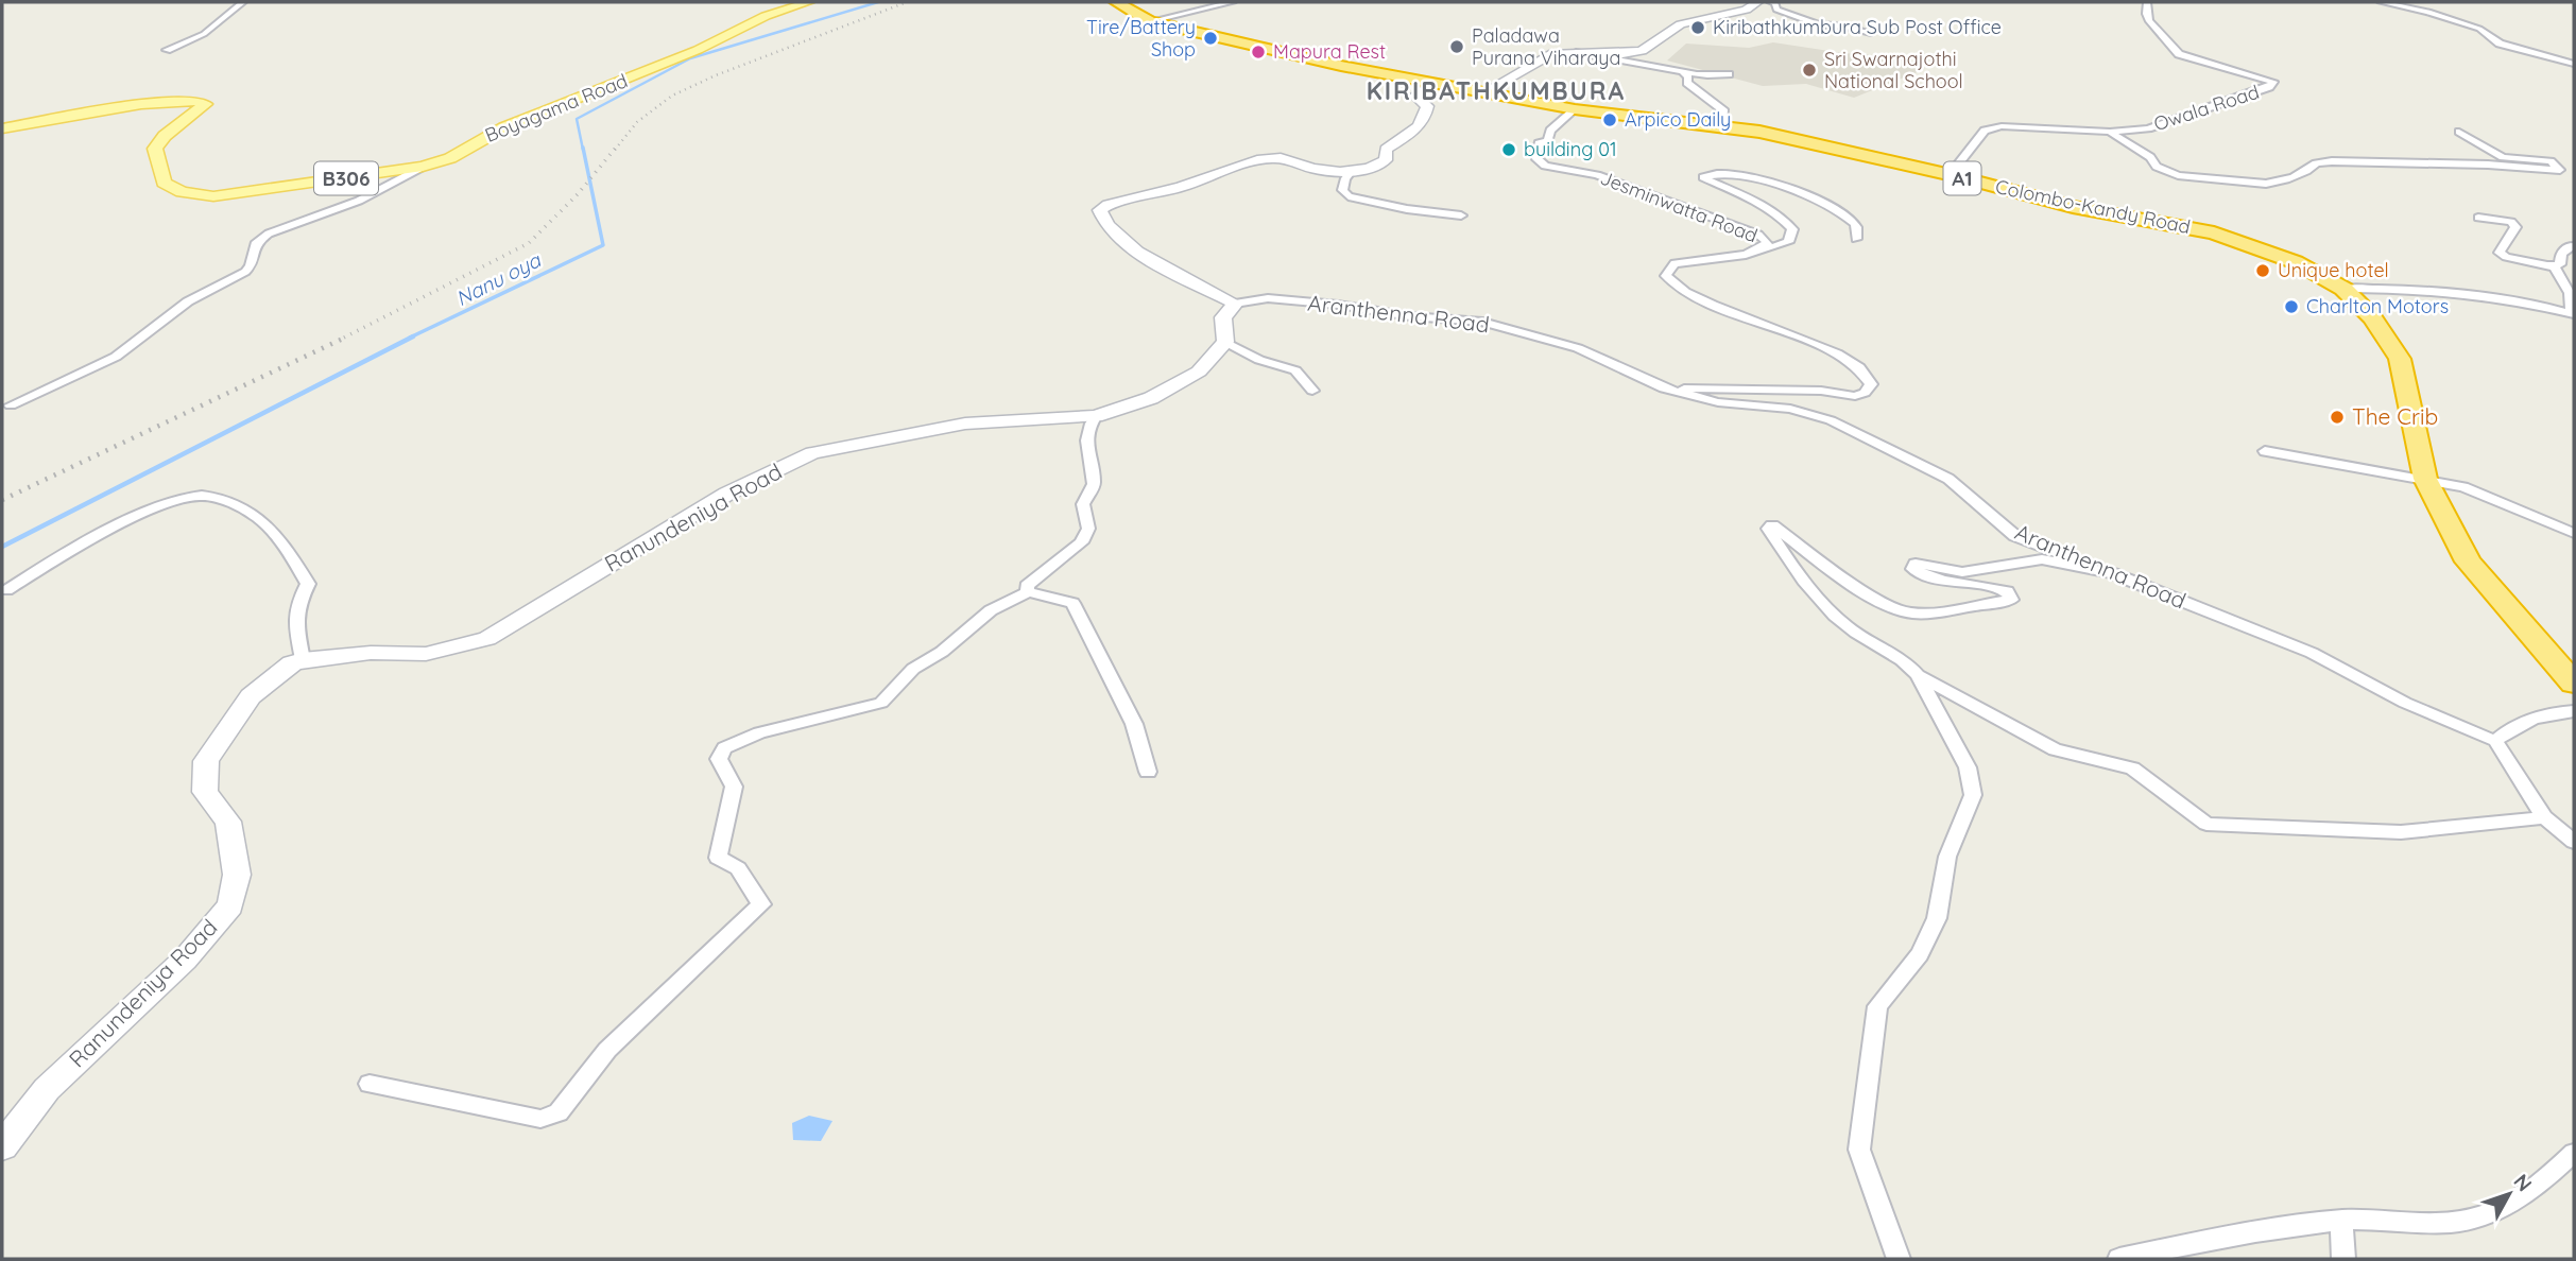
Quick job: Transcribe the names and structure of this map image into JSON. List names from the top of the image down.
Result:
{
  "streets": {
    "highway": ["A1", "Colombo-Kandy Road"],
    "main road": ["Boyagama Road", "B306", "Ranundeniya Road"],
    "street": ["Owala Road", "Jesminwatta Road", "Aranthenna Road"]
  },
  "crossings": [
    ["Owala Road", "Colombo-Kandy Road"],
    ["Jesminwatta Road", "Colombo-Kandy Road"],
    ["Jesminwatta Road", "Aranthenna Road"]
  ],
  "districts": ["KIRIBATHKUMBURA"],
  "water": ["Nanu oya"],
  "places": [
    "Kiribathkumbura Sub Post Office",
    "Tire/Battery Shop",
    "Paladawa Purana Viharaya",
    "Mapura Rest",
    "Sri Swarnajothi National School",
    "Arpico Daily",
    "building 01",
    "Unique hotel",
    "Charlton Motors",
    "The Crib"
  ],
  "north": "top right"
}
